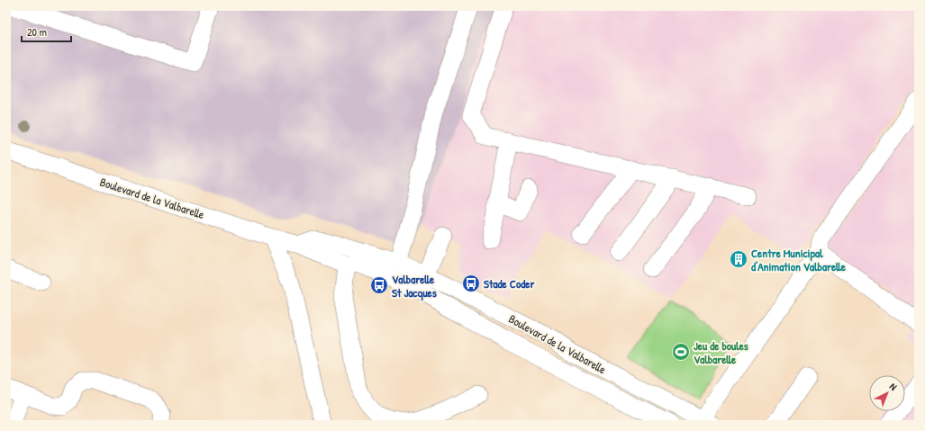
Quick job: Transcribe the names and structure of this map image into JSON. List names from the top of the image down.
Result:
{
  "streets": {
    "street": ["Boulevard de la Valbarelle"]
  },
  "places": {
    "building": ["Centre Municipal d'Animation Valbarelle"],
    "bus stop": ["Stade Coder", "Valbarelle St Jacques"],
    "sports": ["Jeu de boules Valbarelle"]
  },
  "scale_bar": "20 m",
  "north": "top right"
}
